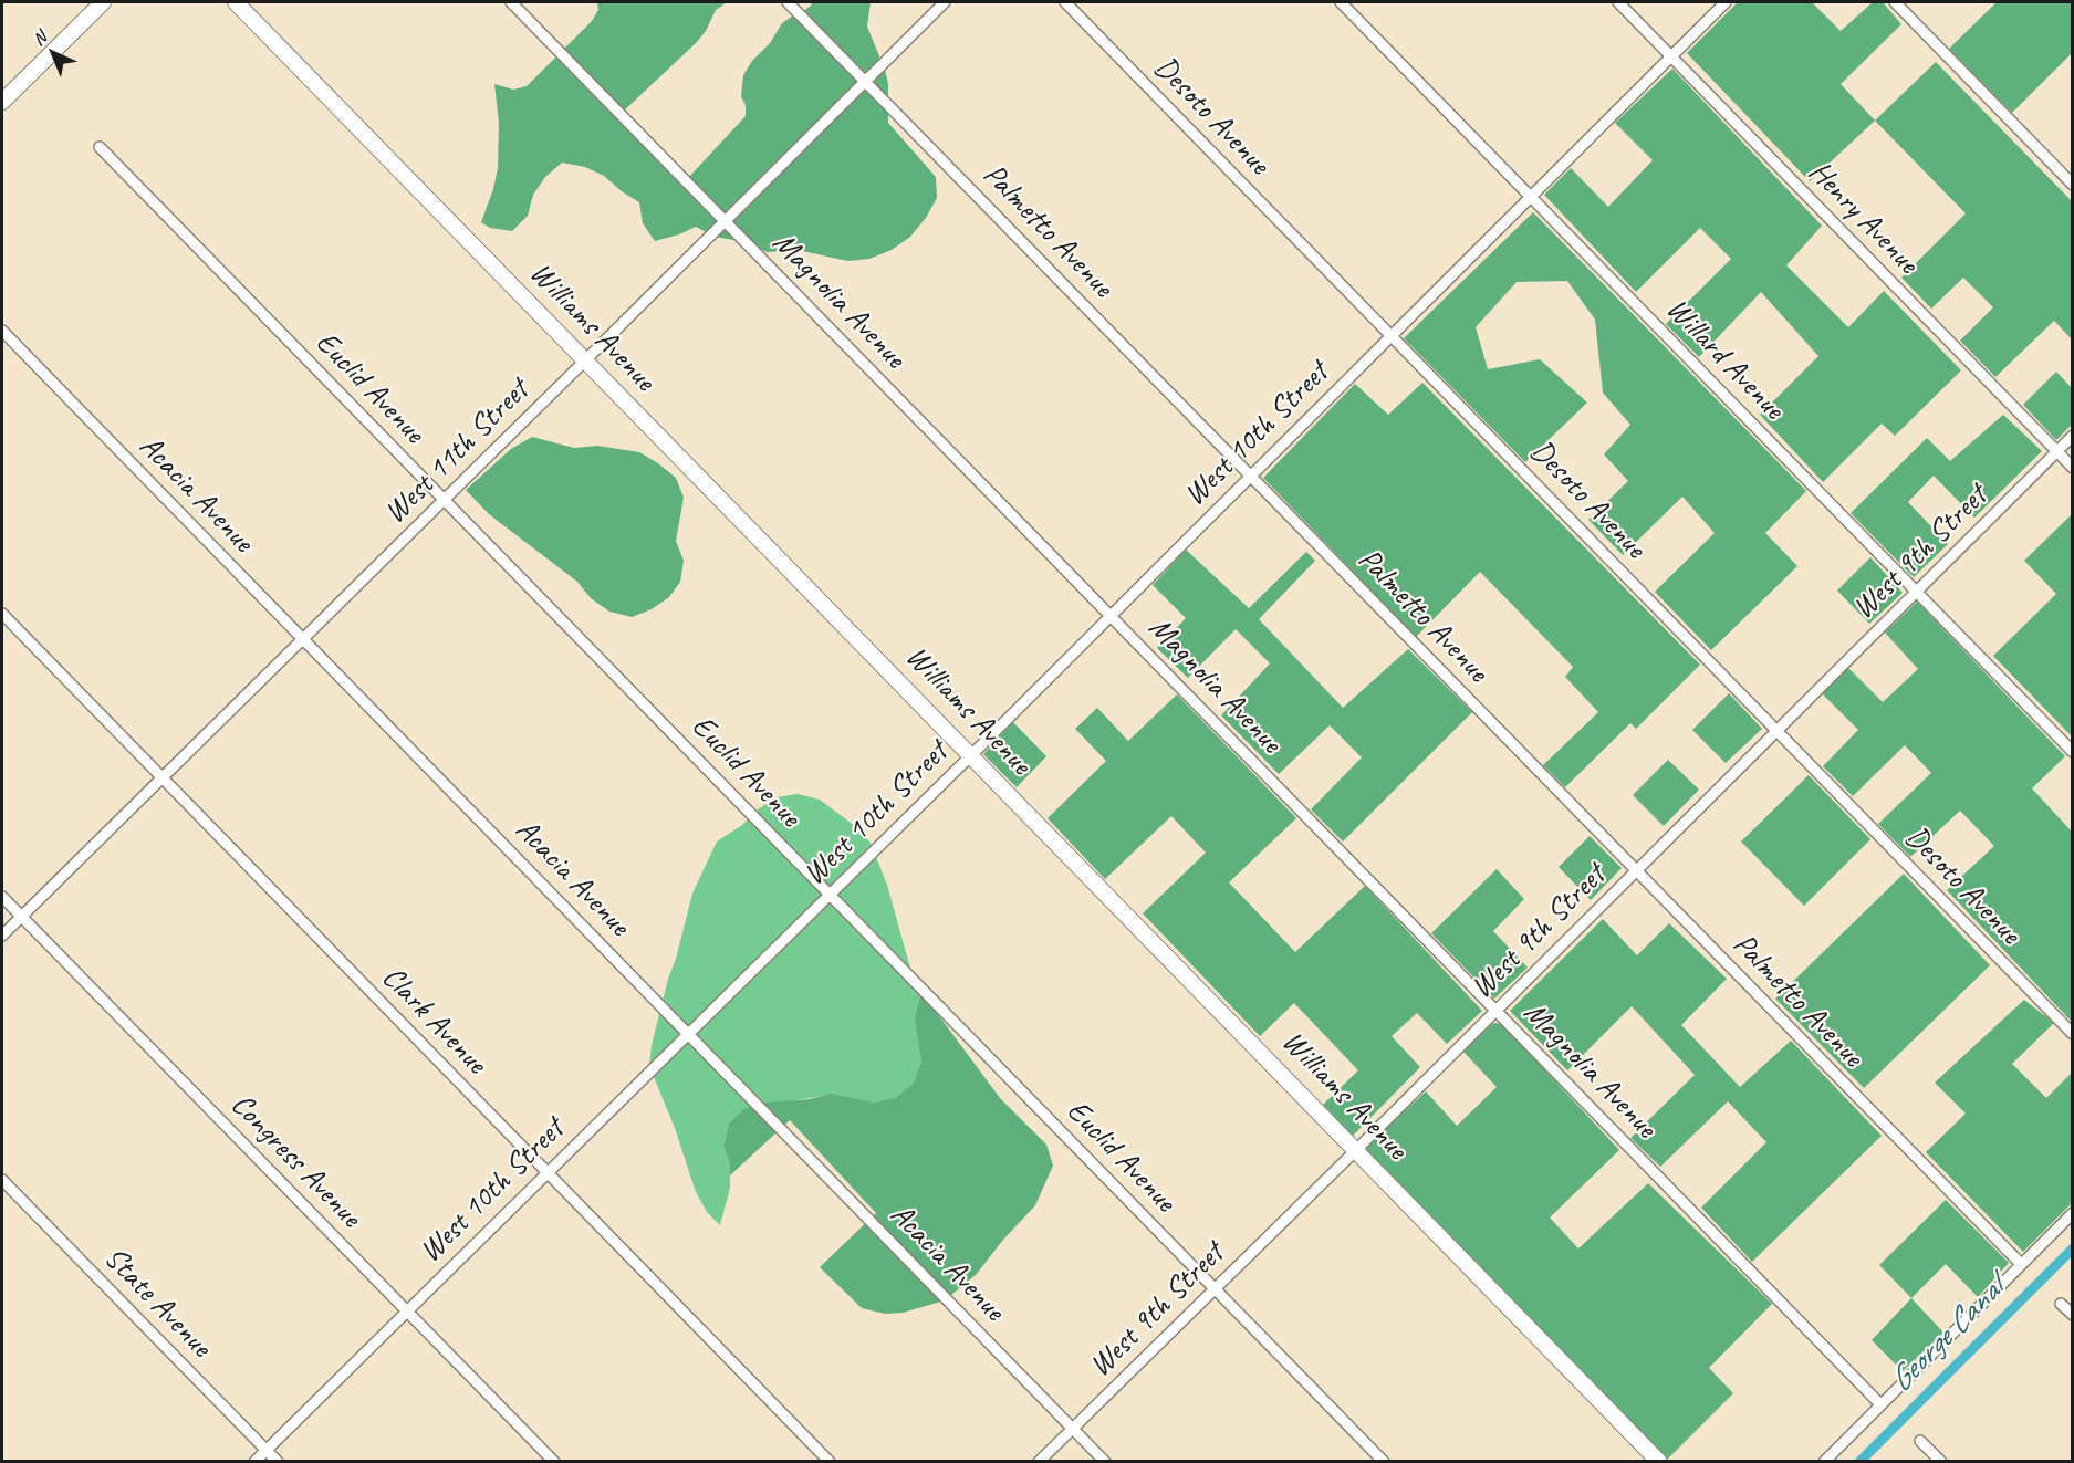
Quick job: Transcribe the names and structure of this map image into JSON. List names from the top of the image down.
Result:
{
  "streets": {
    "street": [
      "Desoto Avenue",
      "Henry Avenue",
      "Palmetto Avenue",
      "Magnolia Avenue",
      "Williams Avenue",
      "Willard Avenue",
      "Euclid Avenue",
      "West 10th Street",
      "West 11th Street",
      "Acacia Avenue",
      "West 9th Street",
      "Clark Avenue",
      "Congress Avenue",
      "State Avenue"
    ]
  },
  "crossings": [
    ["Desoto Avenue", "West 10th Street"],
    ["Desoto Avenue", "West 9th Street"],
    ["Henry Avenue", "West 10th Street"],
    ["Henry Avenue", "West 9th Street"],
    ["Palmetto Avenue", "West 10th Street"],
    ["Palmetto Avenue", "West 11th Street"],
    ["Palmetto Avenue", "West 9th Street"],
    ["Magnolia Avenue", "West 10th Street"],
    ["Magnolia Avenue", "West 11th Street"],
    ["Magnolia Avenue", "West 9th Street"],
    ["Williams Avenue", "West 10th Street"],
    ["Williams Avenue", "West 11th Street"],
    ["Williams Avenue", "West 9th Street"],
    ["Willard Avenue", "West 10th Street"],
    ["Willard Avenue", "West 9th Street"],
    ["Euclid Avenue", "West 10th Street"],
    ["Euclid Avenue", "West 11th Street"],
    ["Euclid Avenue", "West 9th Street"],
    ["West 10th Street", "Acacia Avenue"],
    ["West 10th Street", "Clark Avenue"],
    ["West 10th Street", "Congress Avenue"],
    ["West 10th Street", "State Avenue"],
    ["West 11th Street", "Acacia Avenue"],
    ["West 11th Street", "Clark Avenue"],
    ["West 11th Street", "Congress Avenue"],
    ["Acacia Avenue", "West 9th Street"]
  ],
  "water": ["George Canal"],
  "north": "top left"
}
